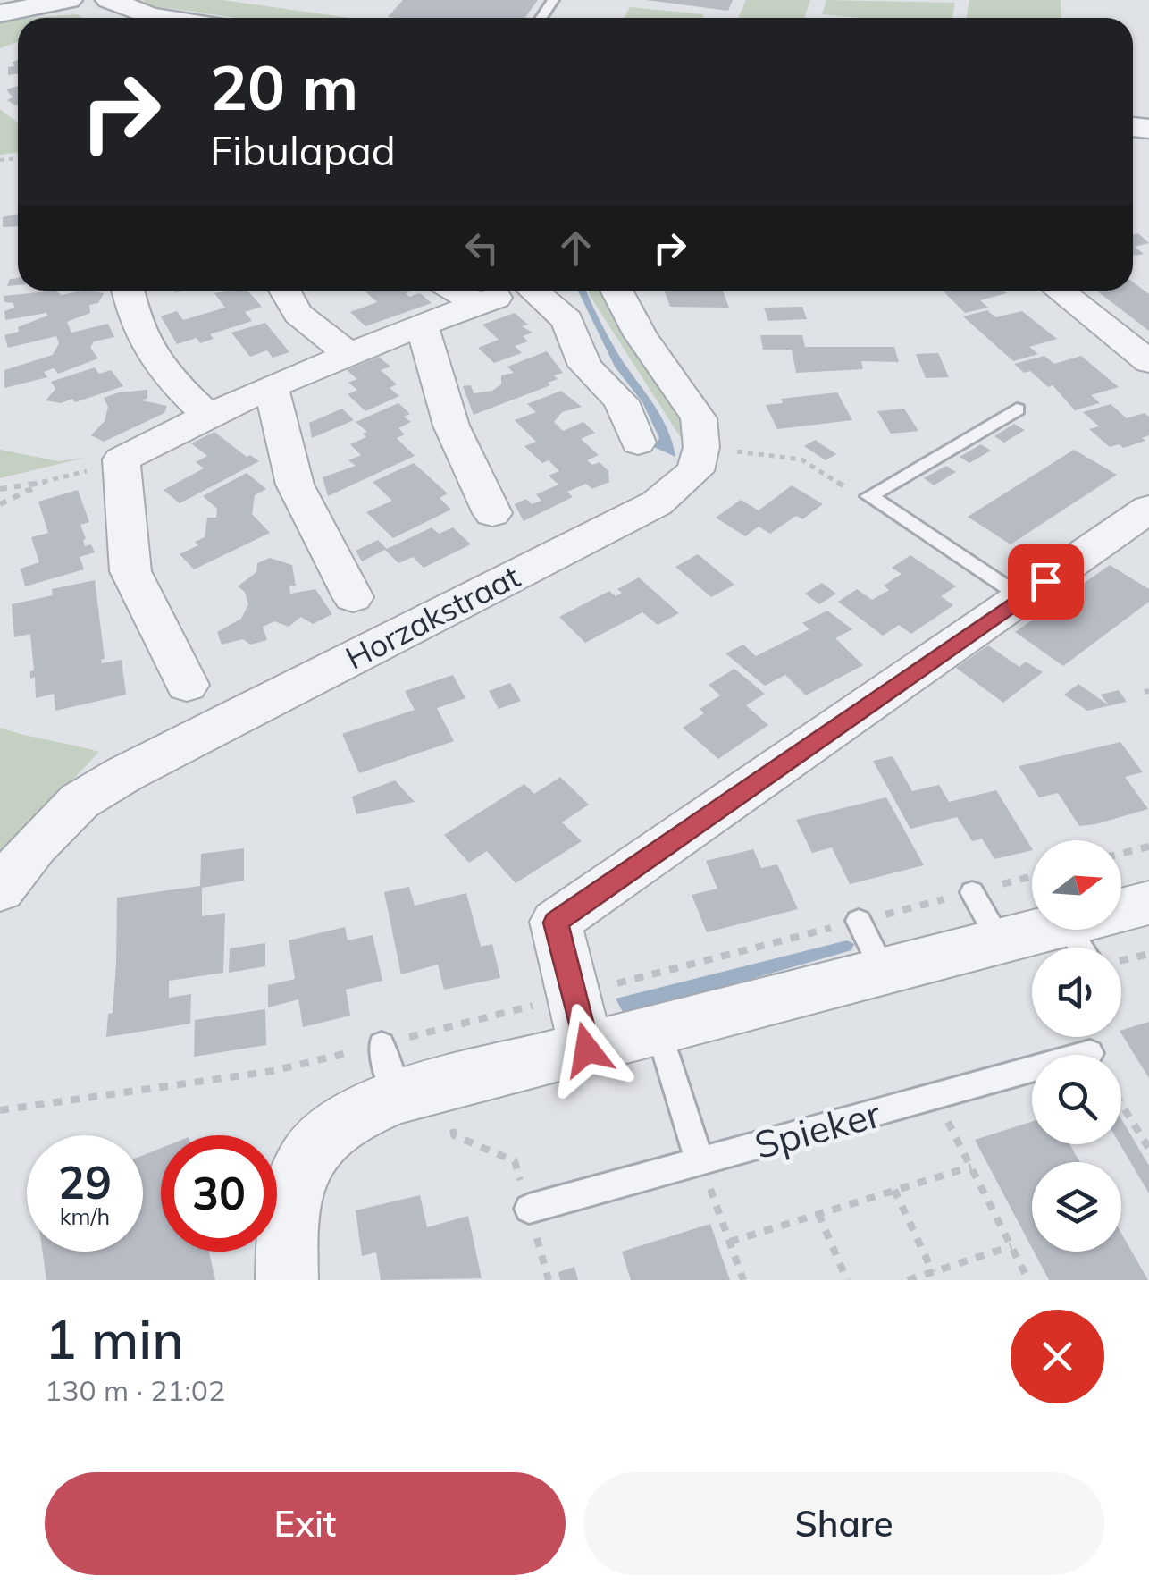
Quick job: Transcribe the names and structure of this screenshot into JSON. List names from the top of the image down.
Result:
{
  "streets": {
    "street": ["Horzakstraat"],
    "lane": ["Spieker"]
  },
  "north": "right",
  "page": {
    "turn": ["20 m", "Fibulapad"],
    "speed": "29 km/h",
    "limit": "30",
    "heading": ["1 min", "130 m · 21:02"],
    "buttons": ["Exit", "Share"]
  }
}
